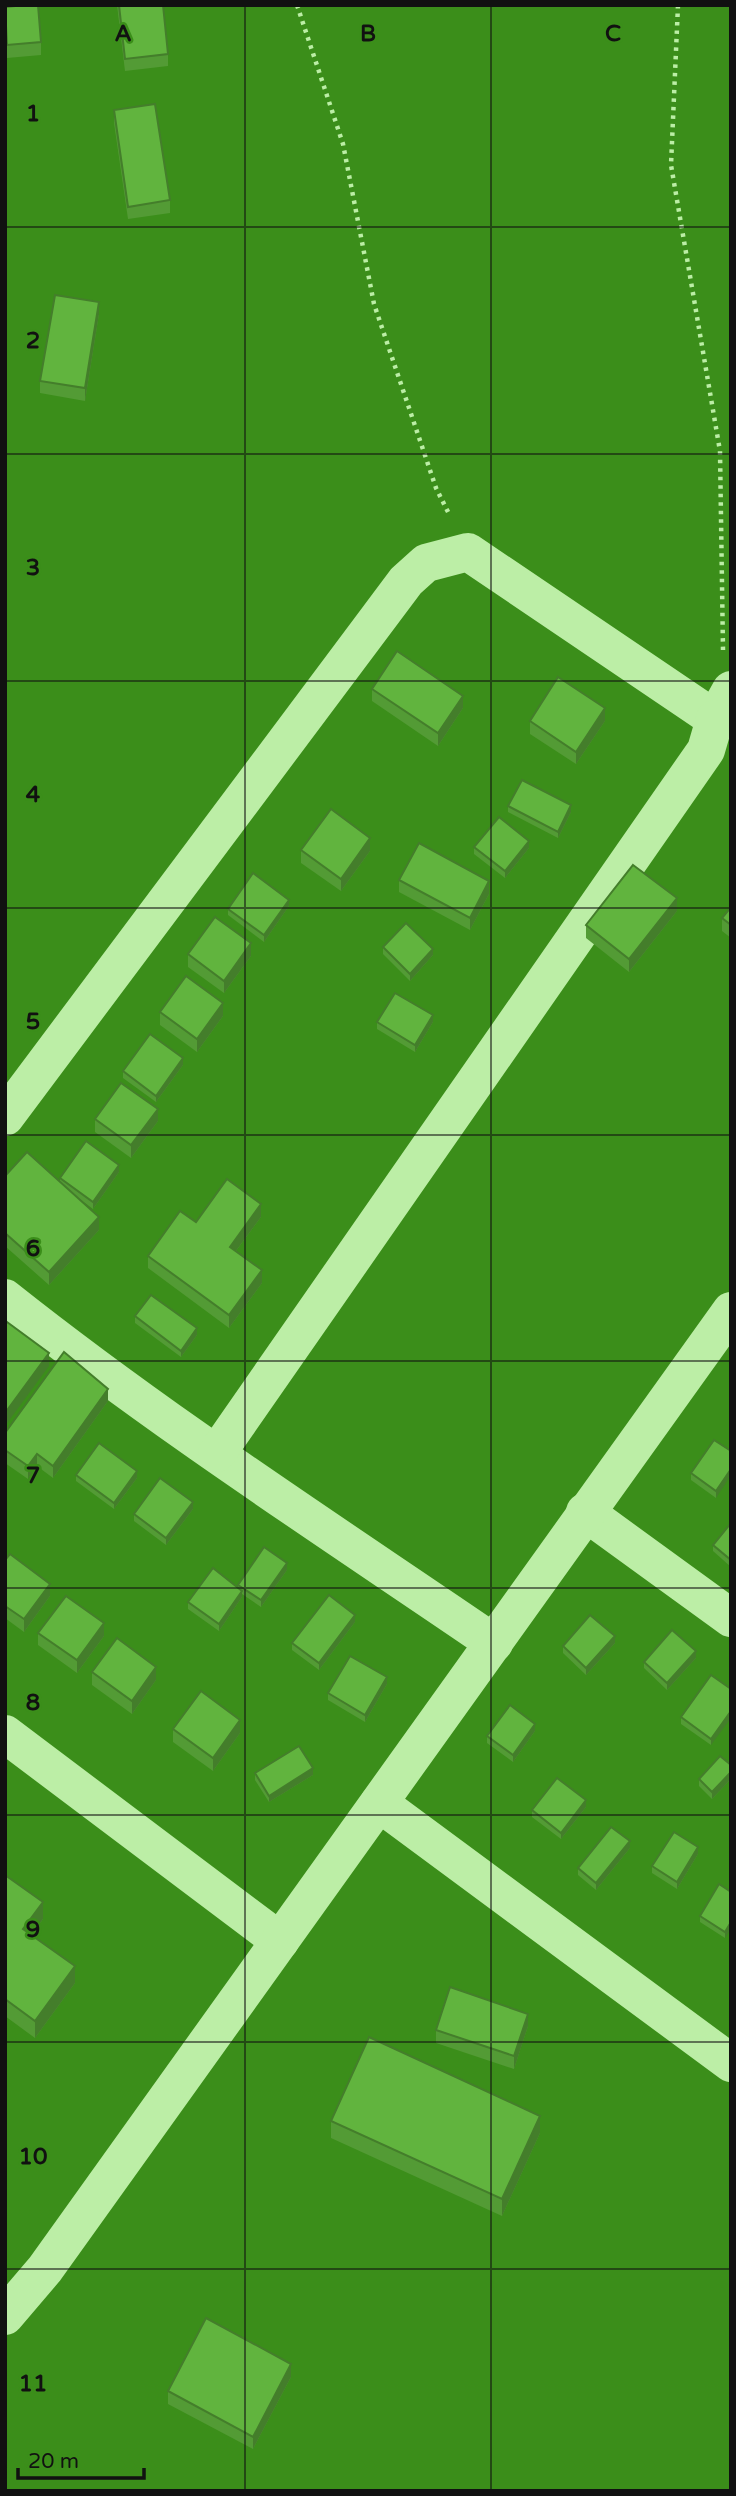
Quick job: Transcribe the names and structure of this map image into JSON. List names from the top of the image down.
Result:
{
  "scale_bar": "20 m",
  "grid": {
    "columns": ["A", "B", "C"],
    "rows": [
      "1",
      "2",
      "3",
      "4",
      "5",
      "6",
      "7",
      "8",
      "9",
      "10",
      "11"
    ]
  }
}
